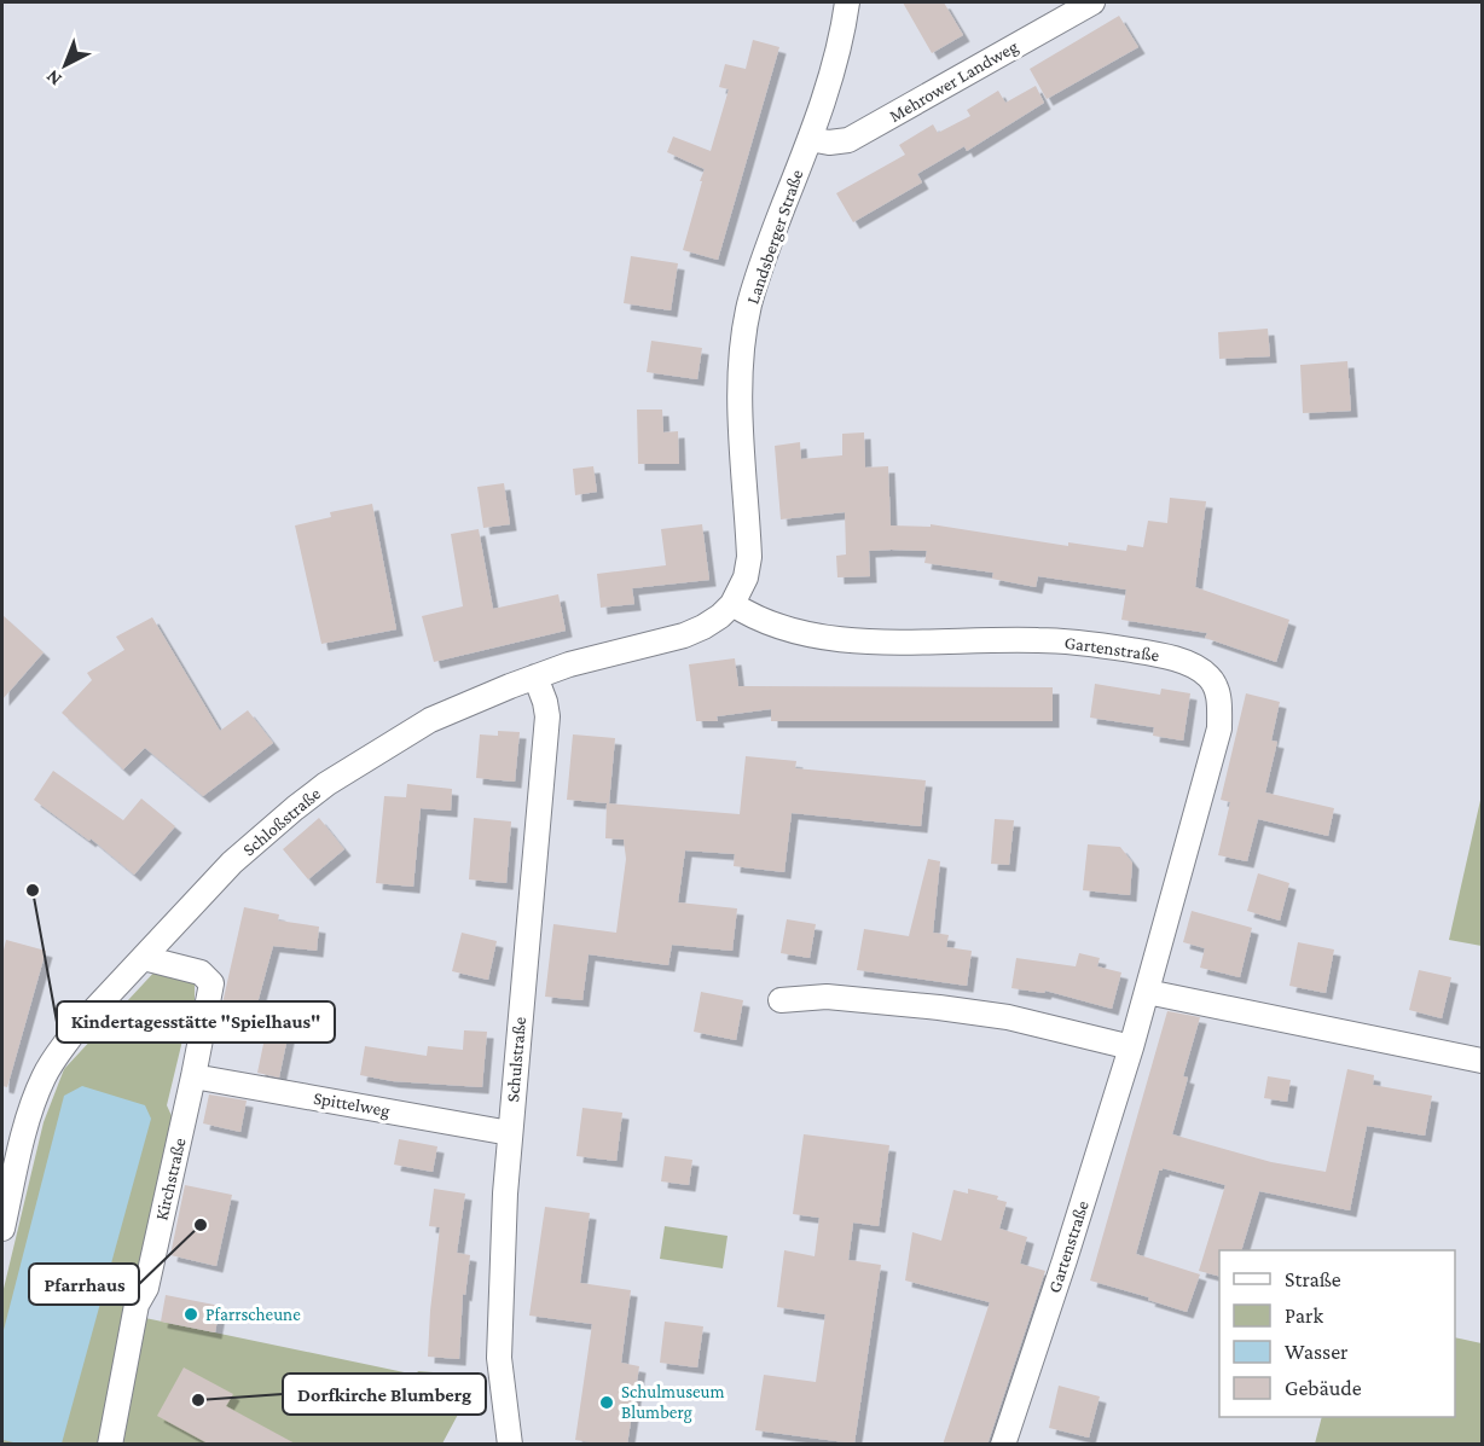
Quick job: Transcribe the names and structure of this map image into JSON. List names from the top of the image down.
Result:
{
  "streets": {
    "street": [
      "Mehrower Landweg",
      "Landsberger Straße",
      "Gartenstraße",
      "Schloßstraße",
      "Schulstraße",
      "Spittelweg",
      "Kirchstraße"
    ]
  },
  "crossings": [
    ["Mehrower Landweg", "Landsberger Straße"],
    ["Landsberger Straße", "Gartenstraße"],
    ["Landsberger Straße", "Schloßstraße"],
    ["Gartenstraße", "Schloßstraße"],
    ["Schloßstraße", "Schulstraße"],
    ["Schloßstraße", "Kirchstraße"],
    ["Schulstraße", "Spittelweg"],
    ["Spittelweg", "Kirchstraße"]
  ],
  "places": [
    "Kindertagesstätte \"Spielhaus\"",
    "Pfarrhaus",
    "Pfarrscheune",
    "Dorfkirche Blumberg",
    "Schulmuseum Blumberg"
  ],
  "legend": [
    "Straße",
    "Park",
    "Wasser",
    "Gebäude"
  ],
  "north": "bottom left"
}
